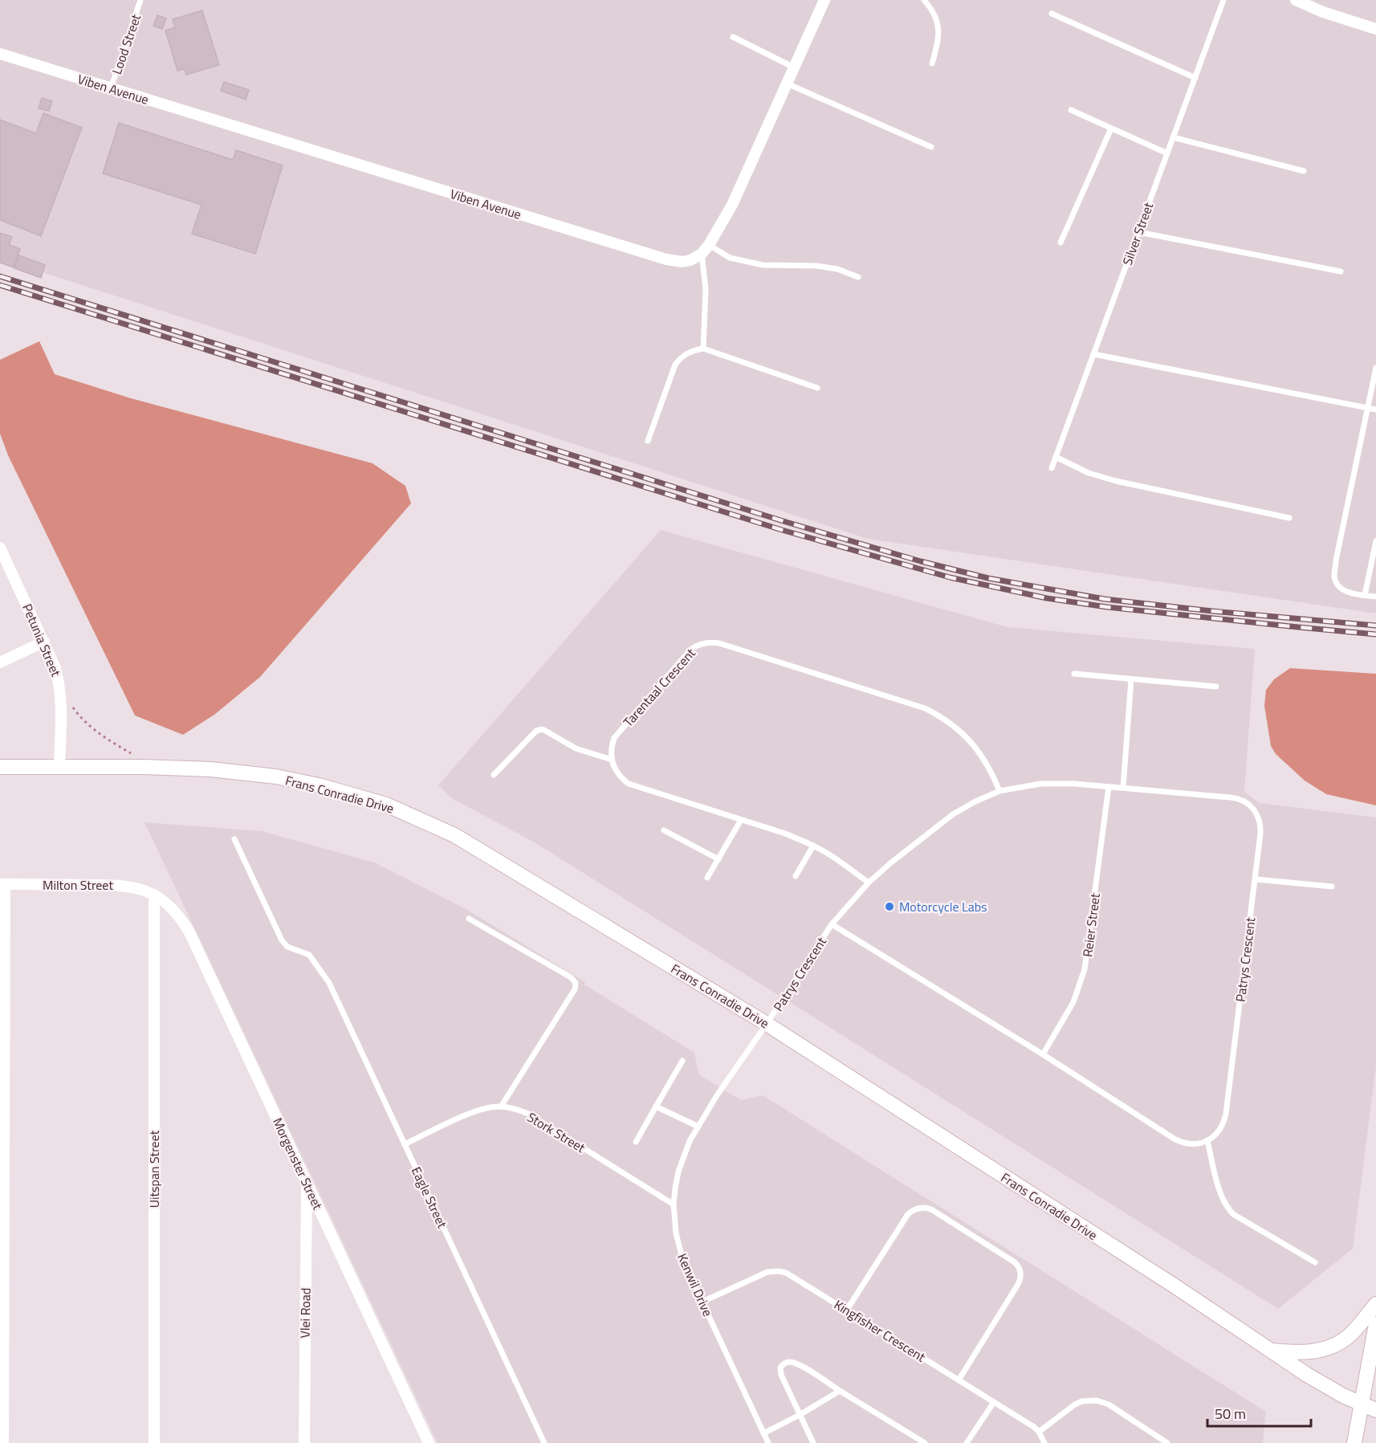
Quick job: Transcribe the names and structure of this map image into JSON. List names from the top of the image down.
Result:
{
  "streets": {
    "street": [
      "Viben Avenue",
      "Petunia Street",
      "Frans Conradie Drive",
      "Milton Street",
      "Morgenster Street",
      "Uitspan Street",
      "Vlei Road"
    ],
    "lane": [
      "Lood Street",
      "Silver Street",
      "Tarentaal Crescent",
      "Reier Street",
      "Patrys Crescent",
      "Stork Street",
      "Eagle Street",
      "Kenwil Drive",
      "Kingfisher Crescent"
    ]
  },
  "crossings": [
    ["Lood Street", "Viben Avenue"],
    ["Petunia Street", "Frans Conradie Drive"],
    ["Tarentaal Crescent", "Patrys Crescent"],
    ["Frans Conradie Drive", "Patrys Crescent"],
    ["Frans Conradie Drive", "Kenwil Drive"],
    ["Milton Street", "Morgenster Street"],
    ["Milton Street", "Uitspan Street"],
    ["Reier Street", "Patrys Crescent"],
    ["Patrys Crescent", "Kenwil Drive"],
    ["Stork Street", "Eagle Street"],
    ["Stork Street", "Kenwil Drive"],
    ["Morgenster Street", "Uitspan Street"],
    ["Morgenster Street", "Vlei Road"],
    ["Kenwil Drive", "Kingfisher Crescent"]
  ],
  "places": ["Motorcycle Labs"],
  "scale_bar": "50 m"
}
